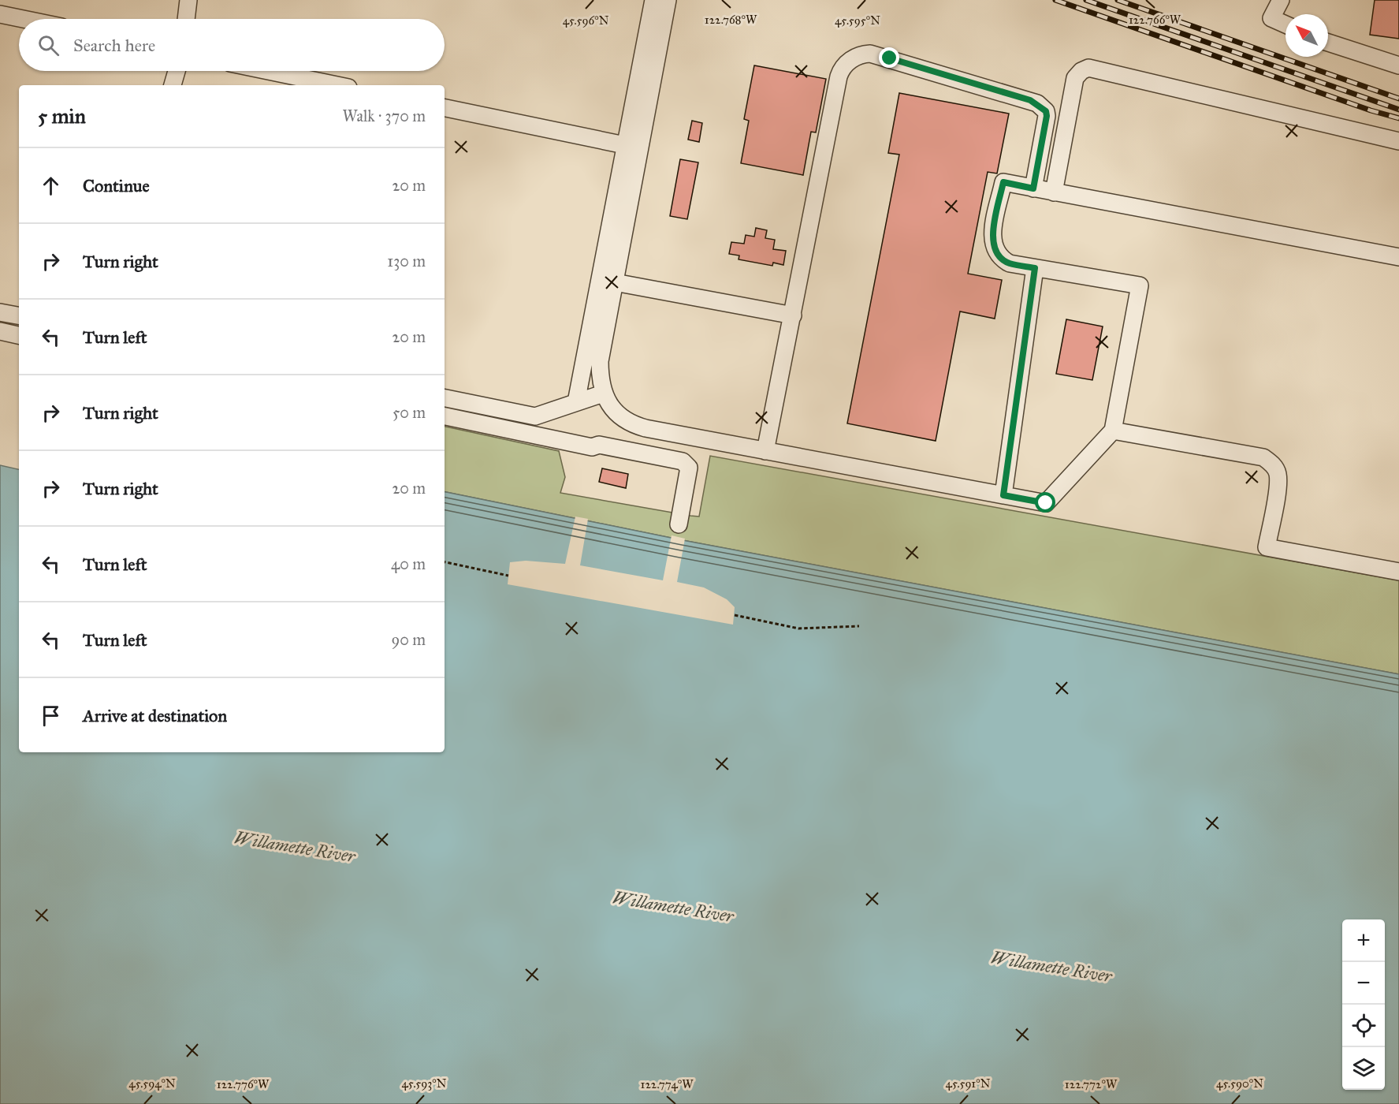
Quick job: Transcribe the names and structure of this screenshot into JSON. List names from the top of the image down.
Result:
{
  "water": ["Willamette River"],
  "north": "top left",
  "page": {
    "search": "Search here",
    "heading": ["5 min", "Walk · 370 m"],
    "list": [
      ["Continue", "20 m"],
      ["Turn right", "130 m"],
      ["Turn left", "20 m"],
      ["Turn right", "50 m"],
      ["Turn right", "20 m"],
      ["Turn left", "40 m"],
      ["Turn left", "90 m"],
      "Arrive at destination"
    ],
    "map_buttons": ["+", "−"]
  },
  "coordinates": [
    "122.768°W",
    "122.766°W",
    "45.596°N",
    "45.595°N",
    "45.594°N",
    "45.593°N",
    "45.591°N",
    "45.590°N",
    "122.776°W",
    "122.774°W",
    "122.772°W"
  ]
}
